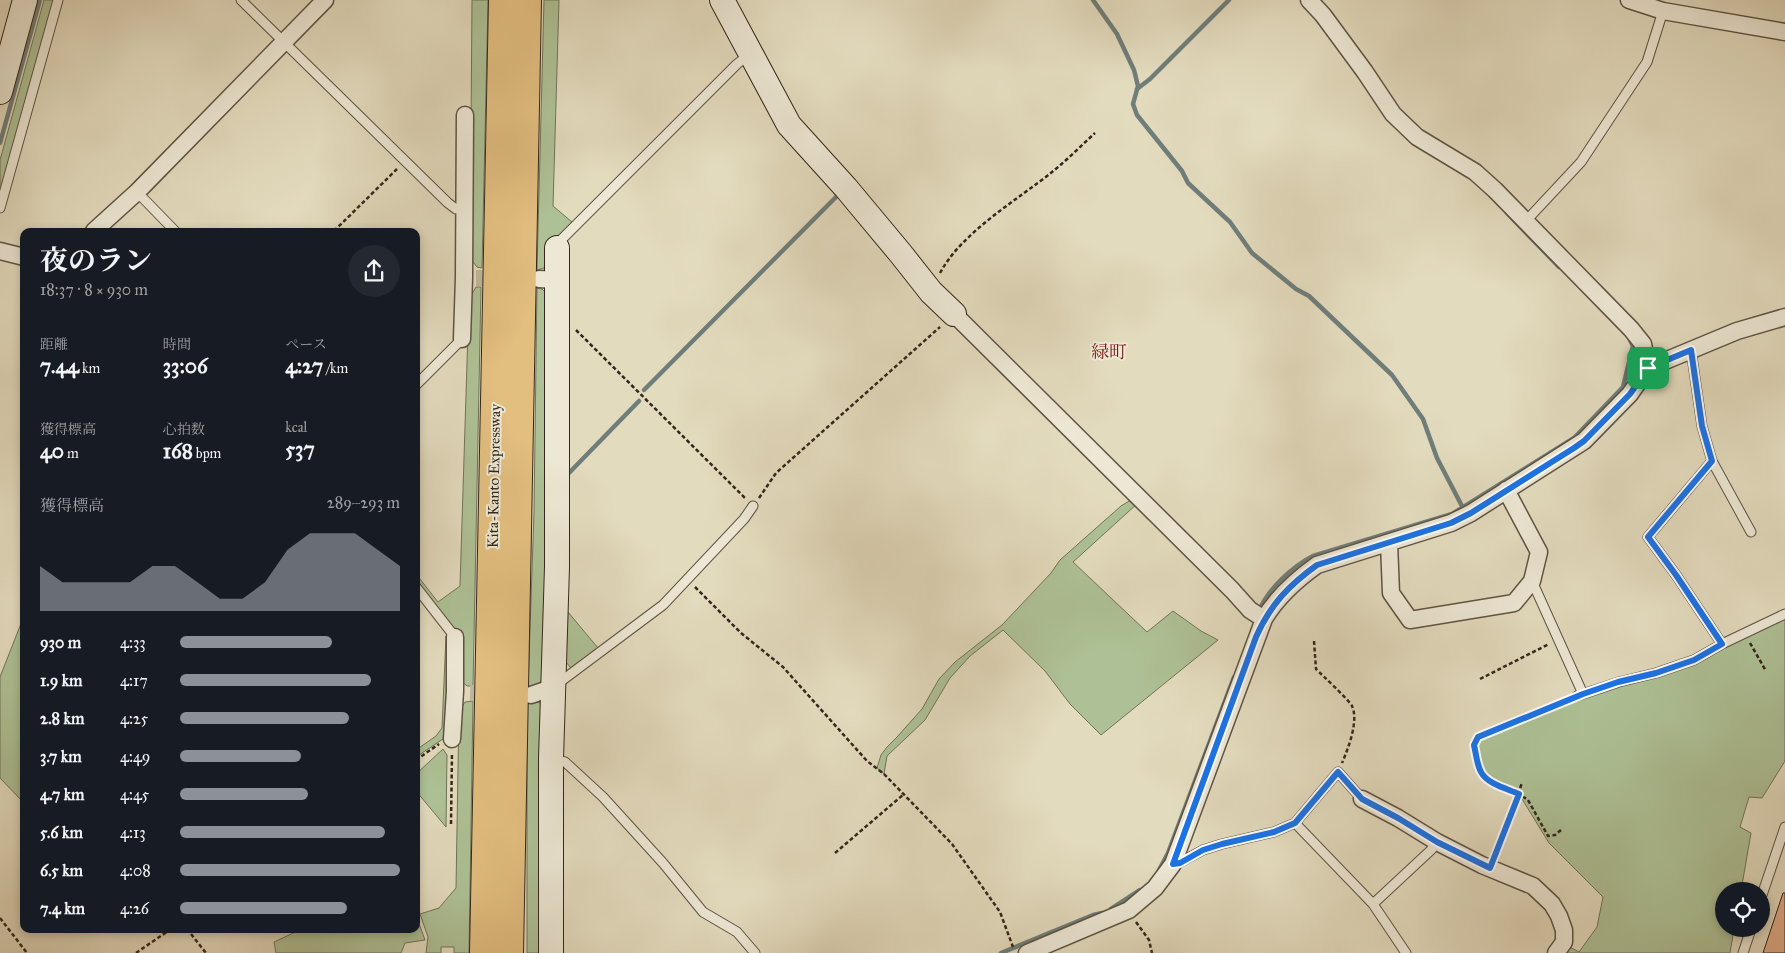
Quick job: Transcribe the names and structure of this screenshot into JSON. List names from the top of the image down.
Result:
{
  "streets": {
    "highway": ["Kita-Kanto Expressway"]
  },
  "districts": ["緑町"],
  "page": {
    "heading": ["夜のラン", "18:37 · 8 × 930 m"],
    "stats": [
      ["距離", "7.44 km"],
      ["時間", "33:06"],
      ["ペース", "4:27 /km"],
      ["獲得標高", "40 m"],
      ["心拍数", "168 bpm"],
      ["kcal", "537"]
    ],
    "chart": ["獲得標高", "289–293 m"],
    "list": [
      {
        "name": "930 m",
        "note": "4:33"
      },
      {
        "name": "1.9 km",
        "note": "4:17"
      },
      {
        "name": "2.8 km",
        "note": "4:25"
      },
      {
        "name": "3.7 km",
        "note": "4:49"
      },
      {
        "name": "4.7 km",
        "note": "4:45"
      },
      {
        "name": "5.6 km",
        "note": "4:13"
      },
      {
        "name": "6.5 km",
        "note": "4:08"
      },
      {
        "name": "7.4 km",
        "note": "4:26"
      }
    ]
  }
}
